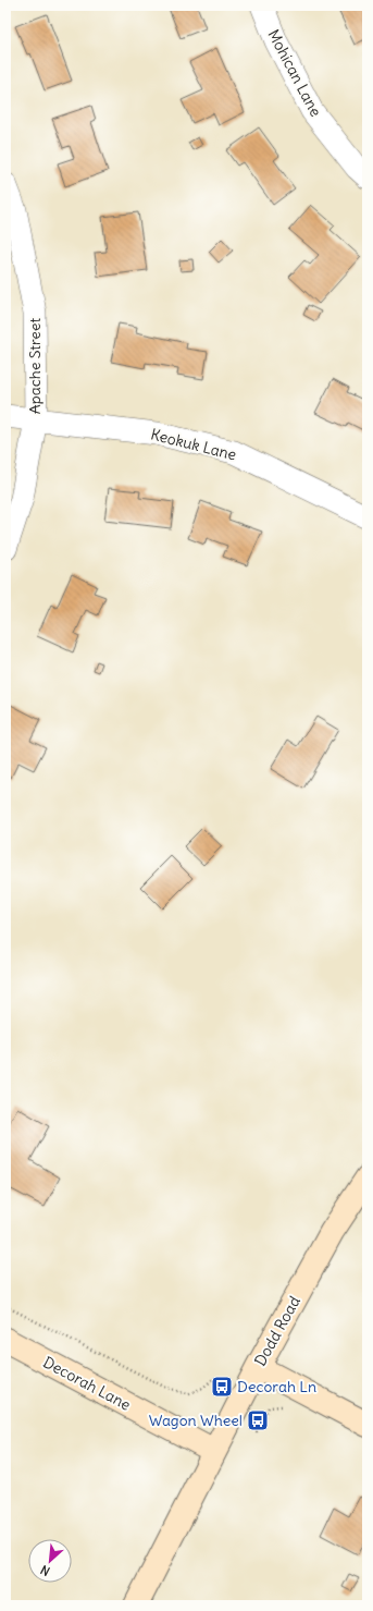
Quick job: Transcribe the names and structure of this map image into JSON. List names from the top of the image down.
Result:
{
  "streets": {
    "main road": ["Dodd Road", "Decorah Lane"],
    "street": ["Mohican Lane", "Apache Street", "Keokuk Lane"]
  },
  "crossings": [
    ["Apache Street", "Keokuk Lane"],
    ["Dodd Road", "Decorah Lane"]
  ],
  "places": {
    "bus stop": ["Decorah Ln", "Wagon Wheel"]
  },
  "north": "bottom left"
}
